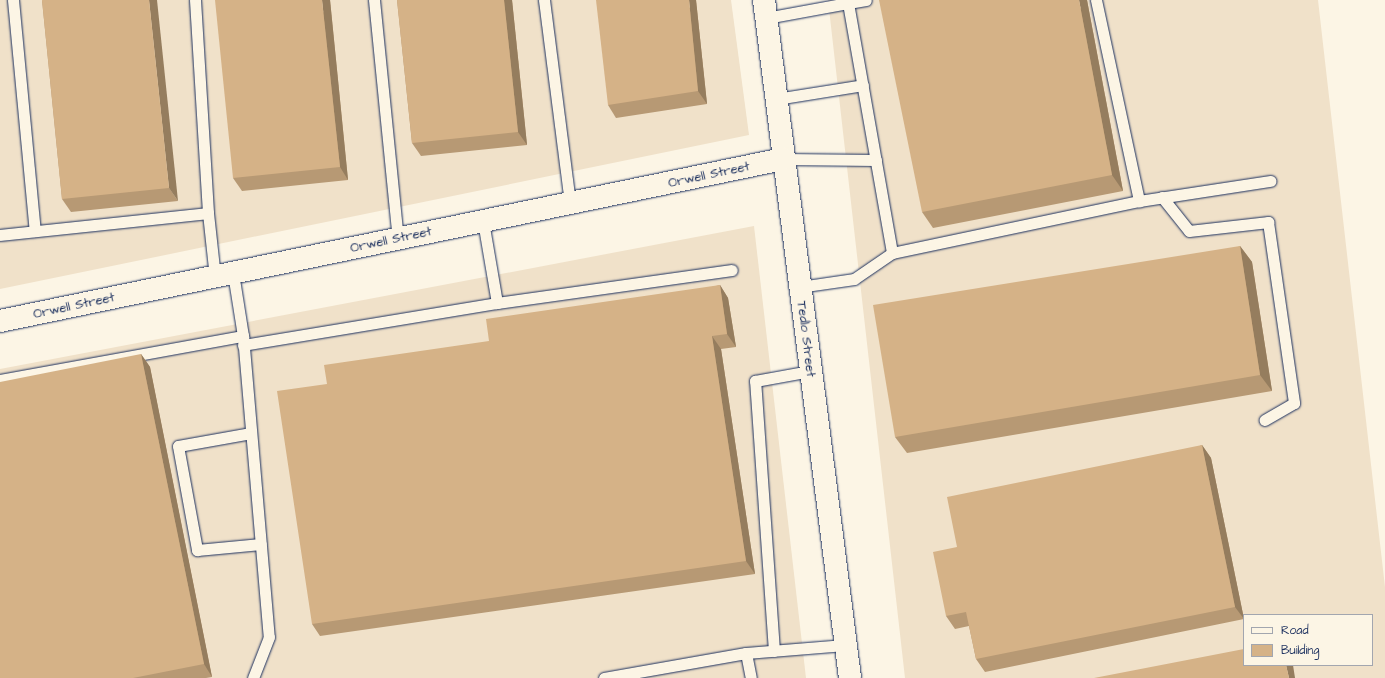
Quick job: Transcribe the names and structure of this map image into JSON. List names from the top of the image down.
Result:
{
  "streets": {
    "street": ["Orwell Street", "Tedlo Street"]
  },
  "crossings": [
    ["Orwell Street", "Tedlo Street"]
  ],
  "legend": ["Road", "Building"]
}
